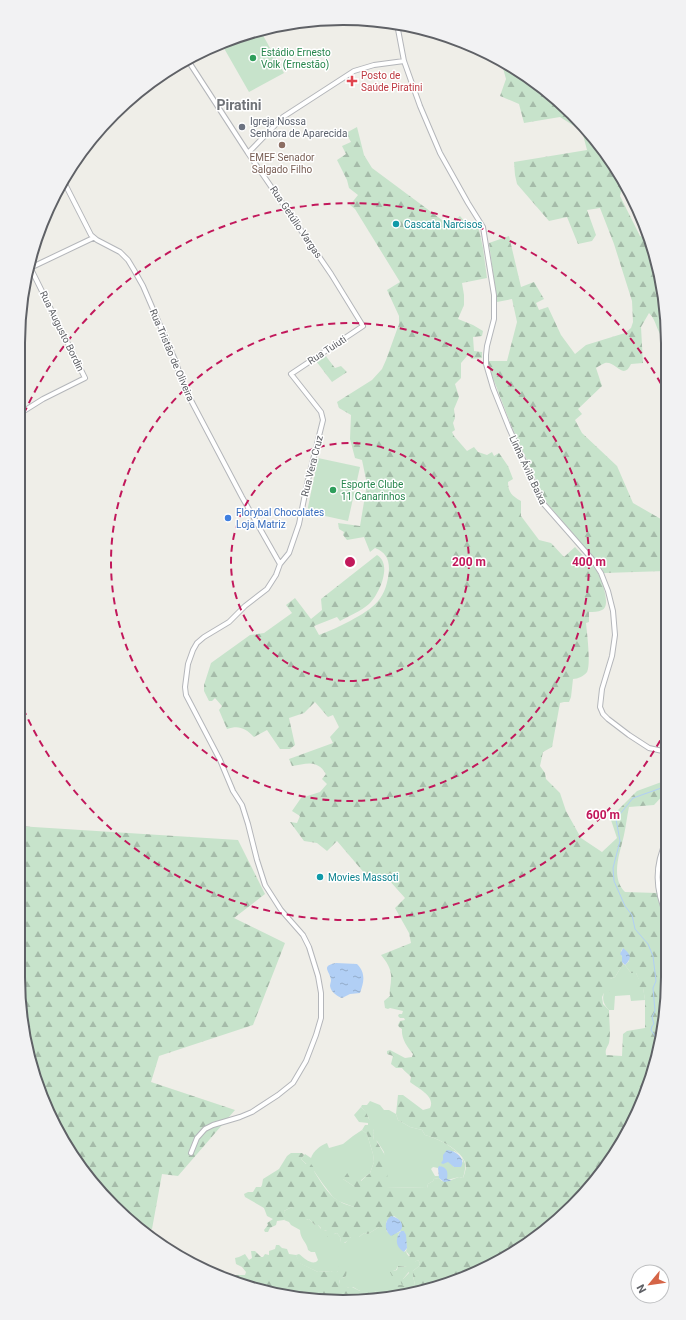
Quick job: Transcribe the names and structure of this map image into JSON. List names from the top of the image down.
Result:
{
  "streets": {
    "street": [
      "Rua Getúlio Vargas",
      "Rua Augusto Bordin",
      "Rua Tuiuti",
      "Rua Tristão de Oliveira",
      "Rua Vera Cruz",
      "Linha Ávila Baixa"
    ]
  },
  "crossings": [
    ["Rua Getúlio Vargas", "Rua Tuiuti"],
    ["Rua Tuiuti", "Rua Vera Cruz"],
    ["Rua Tristão de Oliveira", "Rua Vera Cruz"]
  ],
  "districts": ["Piratini"],
  "places": {
    "other": [
      "Estádio Ernesto Volk (Ernestão)",
      "Igreja Nossa Senhora de Aparecida",
      "EMEF Senador Salgado Filho",
      "Cascata Narcisos",
      "Esporte Clube 11 Canarinhos",
      "Florybal Chocolates Loja Matriz",
      "Movies Massoti"
    ],
    "health": ["Posto de Saúde Piratini"]
  },
  "north": "bottom left",
  "rings": ["200 m", "400 m", "600 m"]
}
